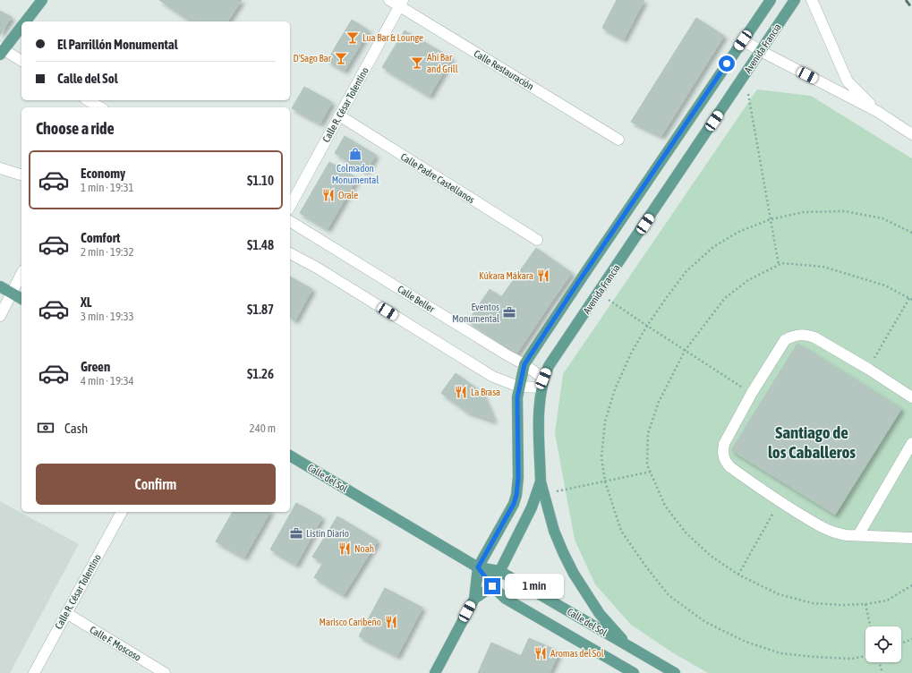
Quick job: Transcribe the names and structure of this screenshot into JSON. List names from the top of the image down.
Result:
{
  "streets": {
    "main road": ["Avenida Francia", "Calle del Sol"],
    "street": [
      "Calle Restauración",
      "Calle R. César Tolentino",
      "Calle Padre Castellanos",
      "Calle Beller",
      "Calle F. Moscoso"
    ]
  },
  "crossings": [
    ["Avenida Francia", "Calle Beller"],
    ["Avenida Francia", "Calle del Sol"],
    ["Calle Restauración", "Calle R. César Tolentino"],
    ["Calle R. César Tolentino", "Calle Padre Castellanos"],
    ["Calle R. César Tolentino", "Calle F. Moscoso"]
  ],
  "districts": ["Santiago de los Caballeros"],
  "places": {
    "bar": ["Lua Bar & Lounge", "D'Sago Bar", "Ahí Bar and Grill"],
    "shop": ["Colmadon Monumental"],
    "restaurant": [
      "Orale",
      "Kúkara Mákara",
      "La Brasa",
      "Noah",
      "Marisco Caribeño",
      "Aromas del Sol"
    ],
    "office": ["Eventos Monumental", "Listin Diario"]
  },
  "page": {
    "banner": ["El Parrillón Monumental", "Calle del Sol"],
    "heading": "Choose a ride",
    "list": [
      {
        "name": "Economy",
        "note": "1 min · 19:31",
        "value": "$1.10"
      },
      {
        "name": "Comfort",
        "note": "2 min · 19:32",
        "value": "$1.48"
      },
      {
        "name": "XL",
        "note": "3 min · 19:33",
        "value": "$1.87"
      },
      {
        "name": "Green",
        "note": "4 min · 19:34",
        "value": "$1.26"
      }
    ],
    "pay": ["Cash", "240 m"],
    "buttons": "Confirm",
    "bubble": "1 min"
  }
}
